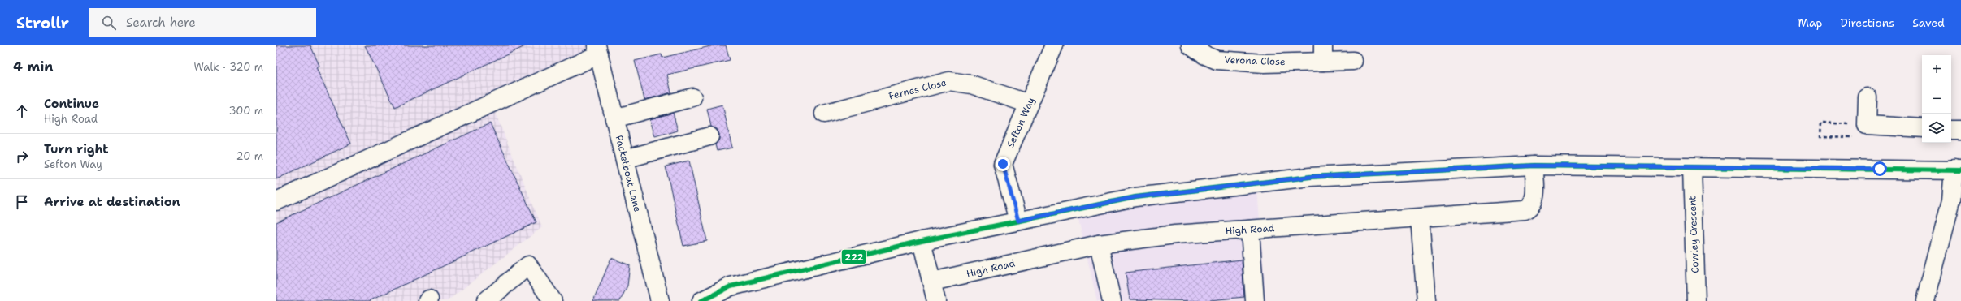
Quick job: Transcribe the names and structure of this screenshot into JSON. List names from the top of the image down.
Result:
{
  "streets": {
    "street": [
      "Verona Close",
      "Fernes Close",
      "Sefton Way",
      "Packetboat Lane",
      "High Road",
      "Cowley Crescent"
    ]
  },
  "crossings": [
    ["Fernes Close", "Sefton Way"]
  ],
  "lines": ["transit line 222"],
  "page": {
    "header": "Strollr",
    "search": "Search here",
    "nav": ["Map", "Directions", "Saved"],
    "heading": ["4 min", "Walk · 320 m"],
    "map_buttons": ["+", "−"],
    "list": [
      ["Continue", "High Road", "300 m"],
      ["Turn right", "Sefton Way", "20 m"],
      "Arrive at destination"
    ]
  }
}
